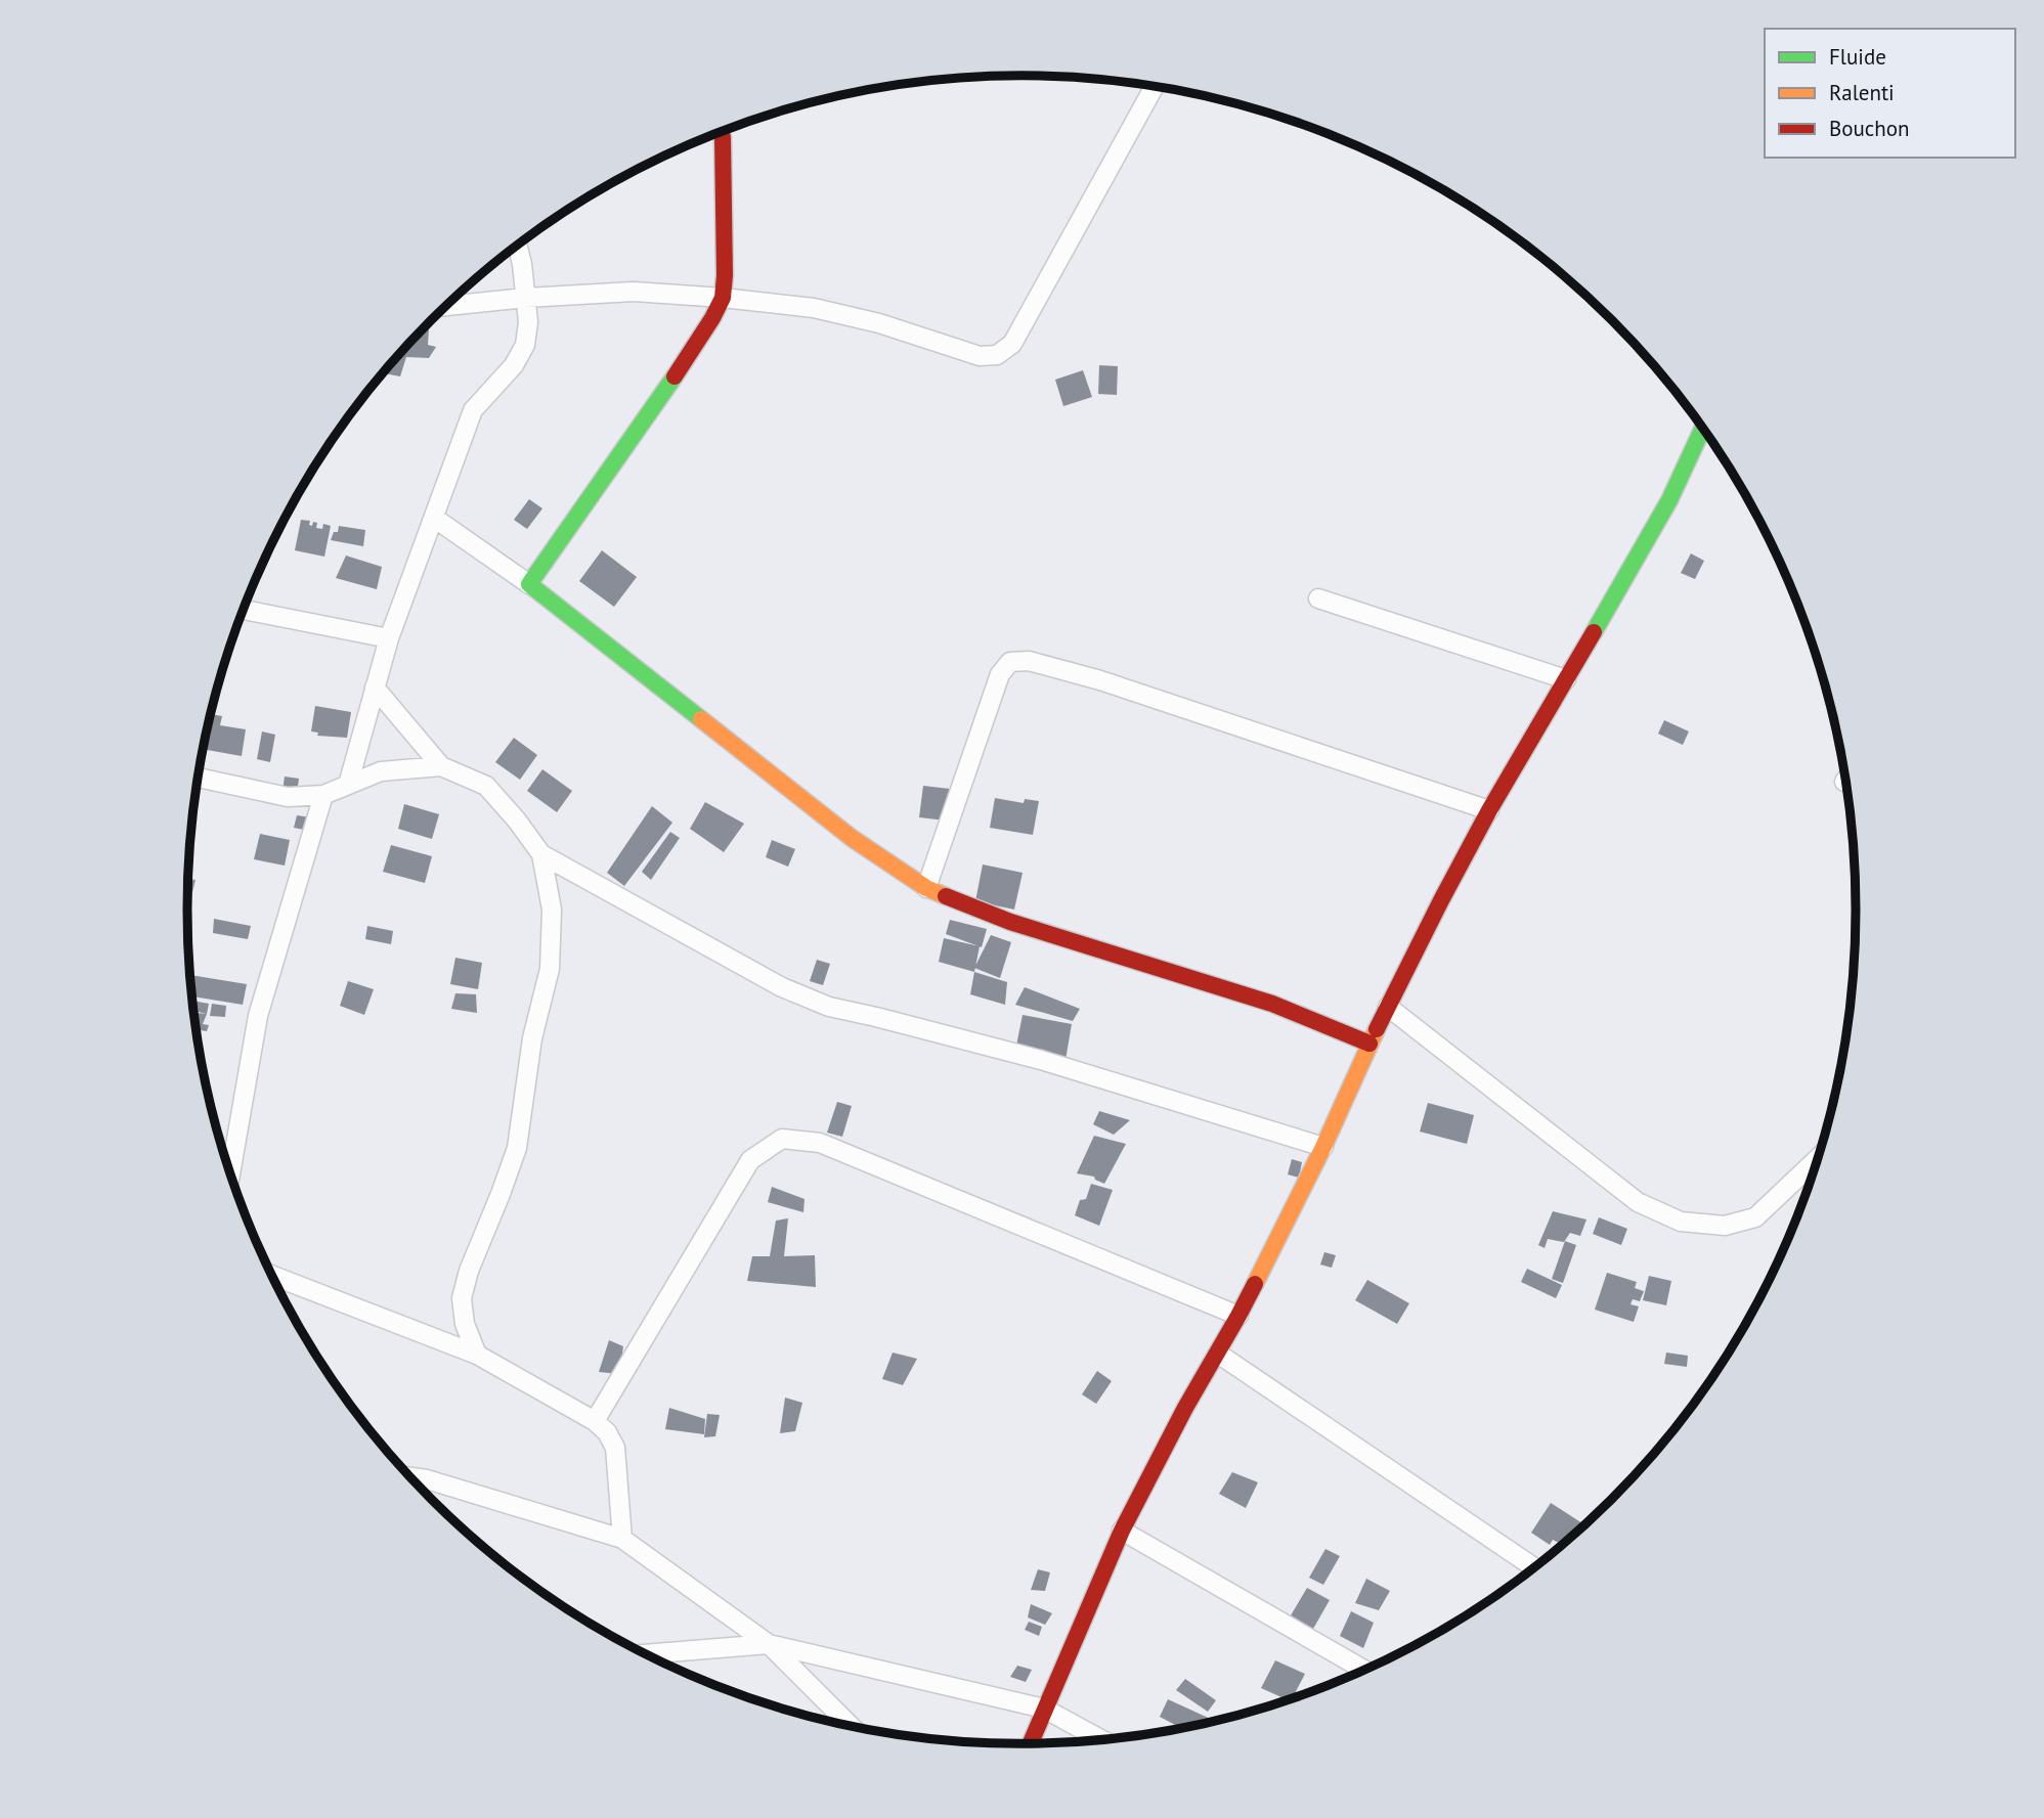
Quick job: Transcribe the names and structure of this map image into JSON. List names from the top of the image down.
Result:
{
  "legend": ["Fluide", "Ralenti", "Bouchon"]
}
